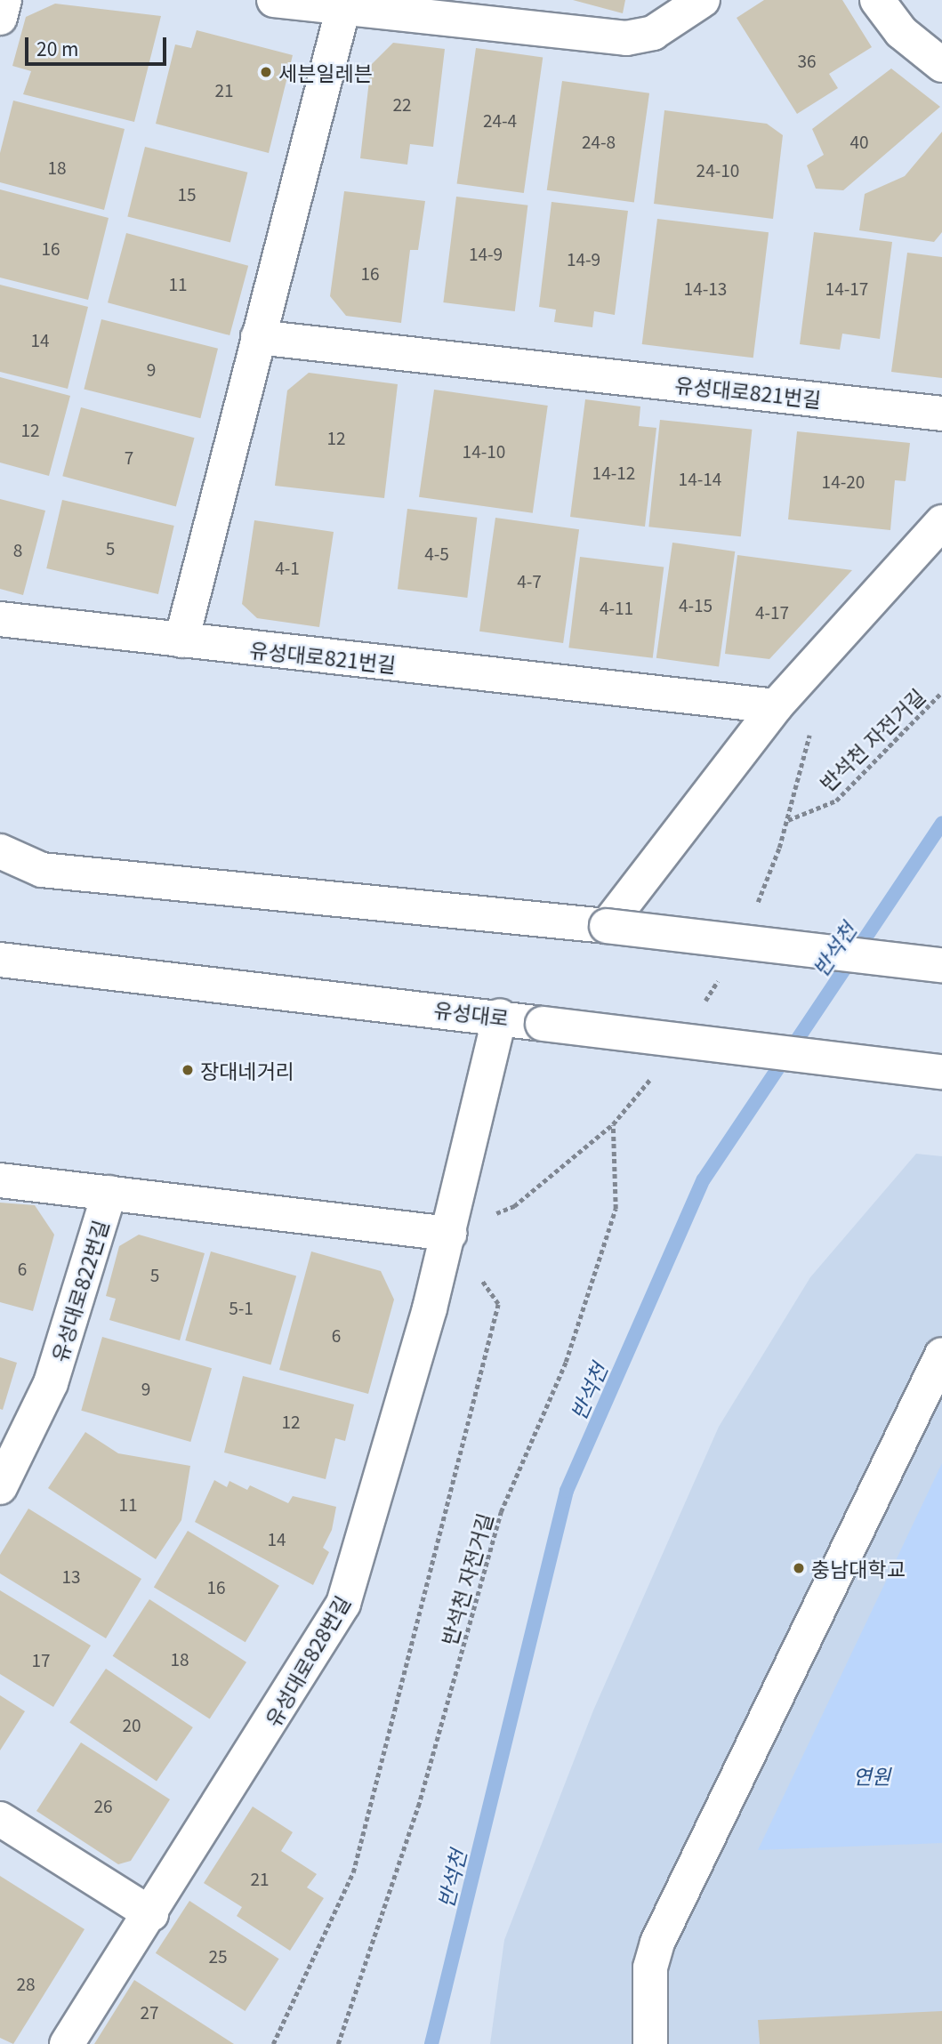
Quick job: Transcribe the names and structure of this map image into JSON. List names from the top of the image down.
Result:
{
  "streets": {
    "street": [
      "유성대로821번길",
      "유성대로",
      "유성대로822번길",
      "유성대로828번길"
    ],
    "path": ["반석천 자전거길"]
  },
  "crossings": [
    ["반석천 자전거길", "유성대로828번길"],
    ["유성대로", "유성대로828번길"]
  ],
  "water": ["반석천"],
  "parks": ["연원"],
  "places": ["세븐일레븐", "장대네거리", "충남대학교"],
  "house_numbers": [
    "36",
    "21",
    "22",
    "24-4",
    "24-8",
    "40",
    "18",
    "24-10",
    "15",
    "16",
    "14-9",
    "14-9",
    "16",
    "11",
    "14-13",
    "14-17",
    "14",
    "9",
    "12",
    "12",
    "14-10",
    "7",
    "14-12",
    "14-14",
    "14-20",
    "5",
    "8",
    "4-5",
    "4-1",
    "4-7",
    "4-15",
    "4-11",
    "4-17",
    "6",
    "5",
    "5-1",
    "6",
    "9",
    "12",
    "11",
    "14",
    "13",
    "16",
    "18",
    "17",
    "20",
    "26",
    "21",
    "25",
    "28",
    "27"
  ],
  "scale_bar": "20 m"
}
